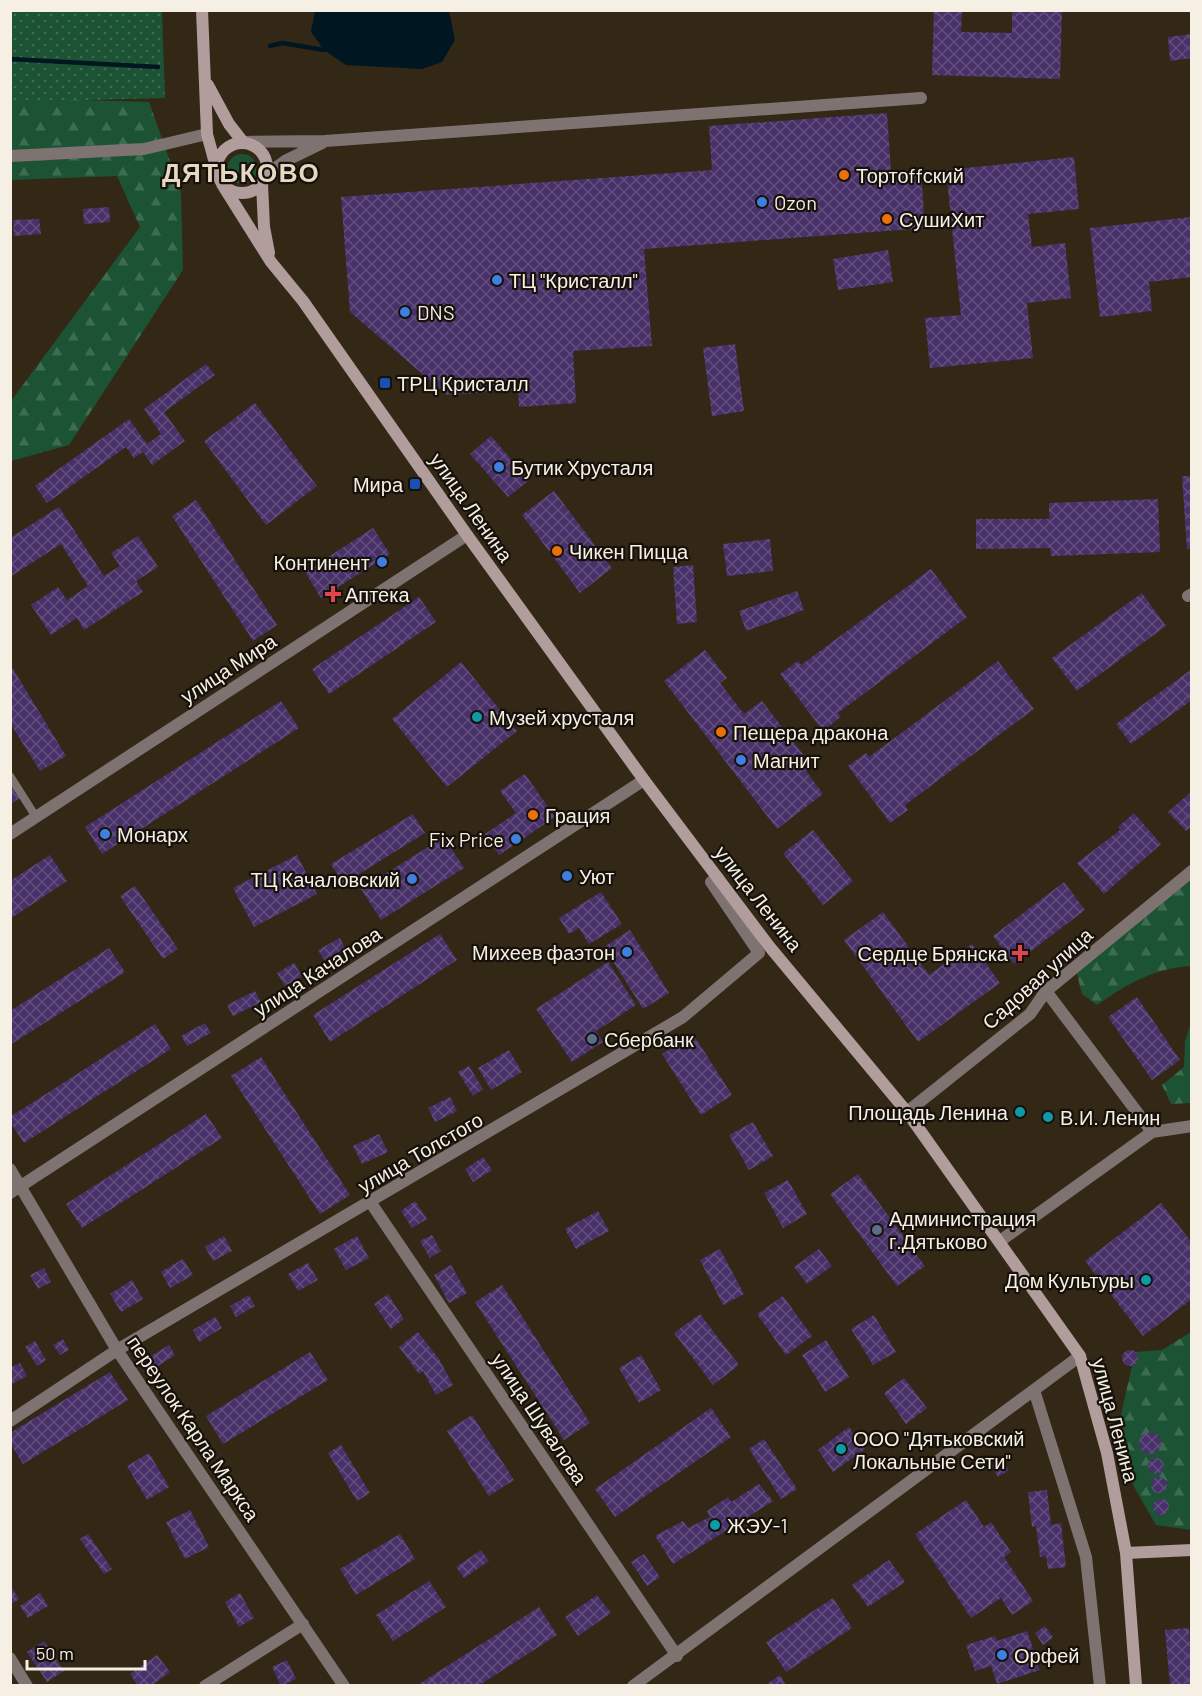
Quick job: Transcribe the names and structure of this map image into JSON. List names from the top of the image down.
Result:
{
  "streets": {
    "main road": ["улица Ленина"],
    "street": [
      "улица Мира",
      "улица Качалова",
      "Садовая улица",
      "улица Толстого",
      "улица Шувалова",
      "переулок Карла Маркса"
    ]
  },
  "crossings": [
    ["улица Ленина", "улица Мира"],
    ["улица Ленина", "улица Качалова"],
    ["улица Ленина", "Садовая улица"],
    ["улица Ленина", "улица Толстого"],
    ["улица Качалова", "переулок Карла Маркса"],
    ["улица Толстого", "улица Шувалова"],
    ["улица Толстого", "переулок Карла Маркса"]
  ],
  "districts": ["ДЯТЬКОВО"],
  "places": {
    "other": [
      "Тортоffский",
      "Ozon",
      "СушиХит",
      "ТЦ \"Кристалл\"",
      "DNS",
      "Бутик Хрусталя",
      "Чикен Пицца",
      "Континент",
      "Музей хрусталя",
      "Пещера дракона",
      "Магнит",
      "Грация",
      "Монарх",
      "Fix Price",
      "Уют",
      "ТЦ Качаловский",
      "Михеев фаэтон",
      "Сбербанк",
      "Площадь Ленина",
      "В.И. Ленин",
      "Администрация г.Дятьково",
      "Дом Культуры",
      "ООО \"Дятьковский Локальные Сети\"",
      "ЖЭУ-1",
      "Орфей"
    ],
    "transit": ["ТРЦ Кристалл", "Мира"],
    "health": ["Аптека", "Сердце Брянска"]
  },
  "scale_bar": "50 m"
}
